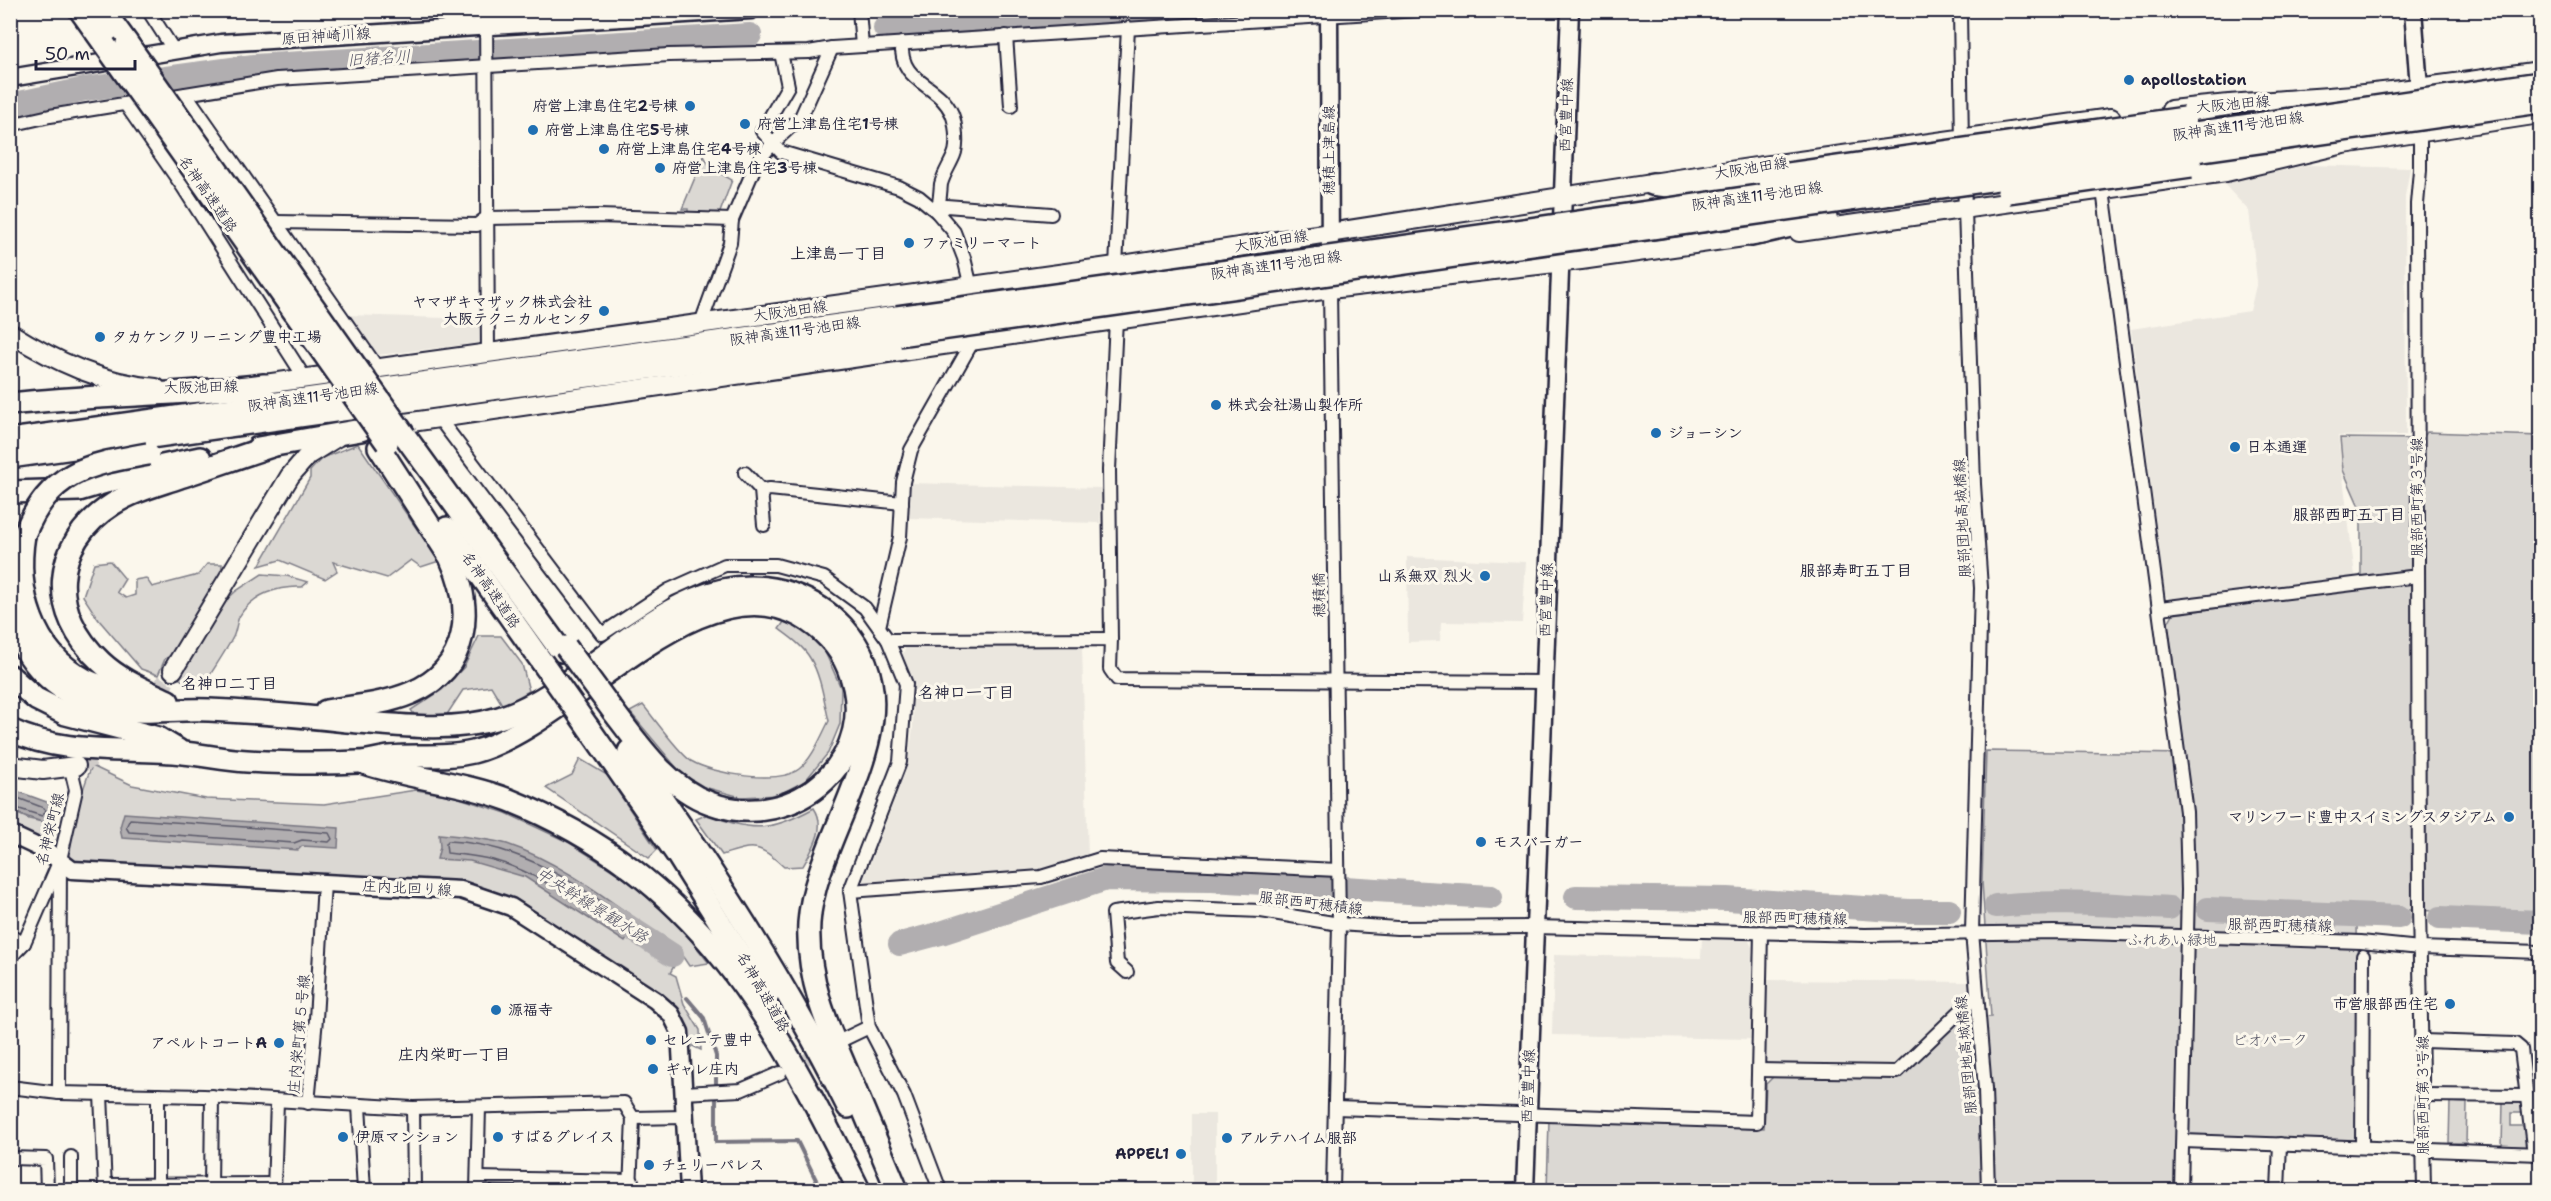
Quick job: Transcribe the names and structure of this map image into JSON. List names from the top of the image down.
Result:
{
  "streets": {
    "highway": ["阪神高速11号池田線", "名神高速道路"],
    "main road": ["大阪池田線"],
    "street": [
      "原田神崎川線",
      "西宮豊中線",
      "穂積上津島線",
      "服部西町第３号線",
      "服部団地高城橋線",
      "穂積橋",
      "名神栄町線",
      "庄内北回り線",
      "服部西町穂積線",
      "庄内栄町第５号線"
    ]
  },
  "crossings": [
    ["大阪池田線", "西宮豊中線"],
    ["大阪池田線", "穂積上津島線"],
    ["大阪池田線", "服部西町第３号線"],
    ["大阪池田線", "服部団地高城橋線"],
    ["西宮豊中線", "服部西町穂積線"],
    ["穂積上津島線", "穂積橋"],
    ["服部西町第３号線", "服部西町穂積線"],
    ["服部団地高城橋線", "服部西町穂積線"],
    ["穂積橋", "服部西町穂積線"],
    ["名神栄町線", "庄内北回り線"],
    ["庄内北回り線", "庄内栄町第５号線"]
  ],
  "districts": [
    "上津島一丁目",
    "服部西町五丁目",
    "服部寿町五丁目",
    "名神口二丁目",
    "名神口一丁目",
    "庄内栄町一丁目"
  ],
  "water": ["旧猪名川", "中央幹線景観水路"],
  "parks": ["ふれあい緑地", "ビオパーク"],
  "places": [
    "apollostation",
    "府営上津島住宅2号棟",
    "府営上津島住宅1号棟",
    "府営上津島住宅5号棟",
    "府営上津島住宅4号棟",
    "府営上津島住宅3号棟",
    "ファミリーマート",
    "ヤマザキマザック株式会社 大阪テクニカルセンタ",
    "タカケンクリーニング豊中工場",
    "株式会社湯山製作所",
    "ジョーシン",
    "日本通運",
    "山系無双 烈火",
    "マリンフード豊中スイミングスタジアム",
    "モスバーガー",
    "市営服部西住宅",
    "源福寺",
    "セレニテ豊中",
    "アペルトコートA",
    "ギャレ庄内",
    "伊原マンション",
    "すばるグレイス",
    "アルテハイム服部",
    "APPEL1",
    "チェリーパレス"
  ],
  "scale_bar": "50 m"
}
